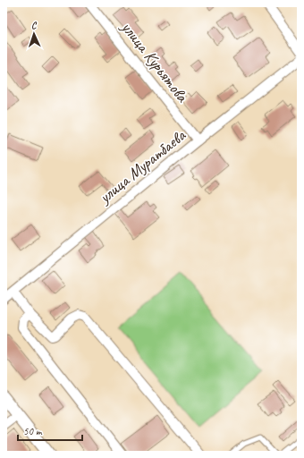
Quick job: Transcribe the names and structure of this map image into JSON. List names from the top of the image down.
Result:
{
  "streets": {
    "street": ["улица Курьятова", "улица Муратбаева"]
  },
  "crossings": [
    ["улица Курьятова", "улица Муратбаева"]
  ],
  "scale_bar": "50 m",
  "north": "top"
}
